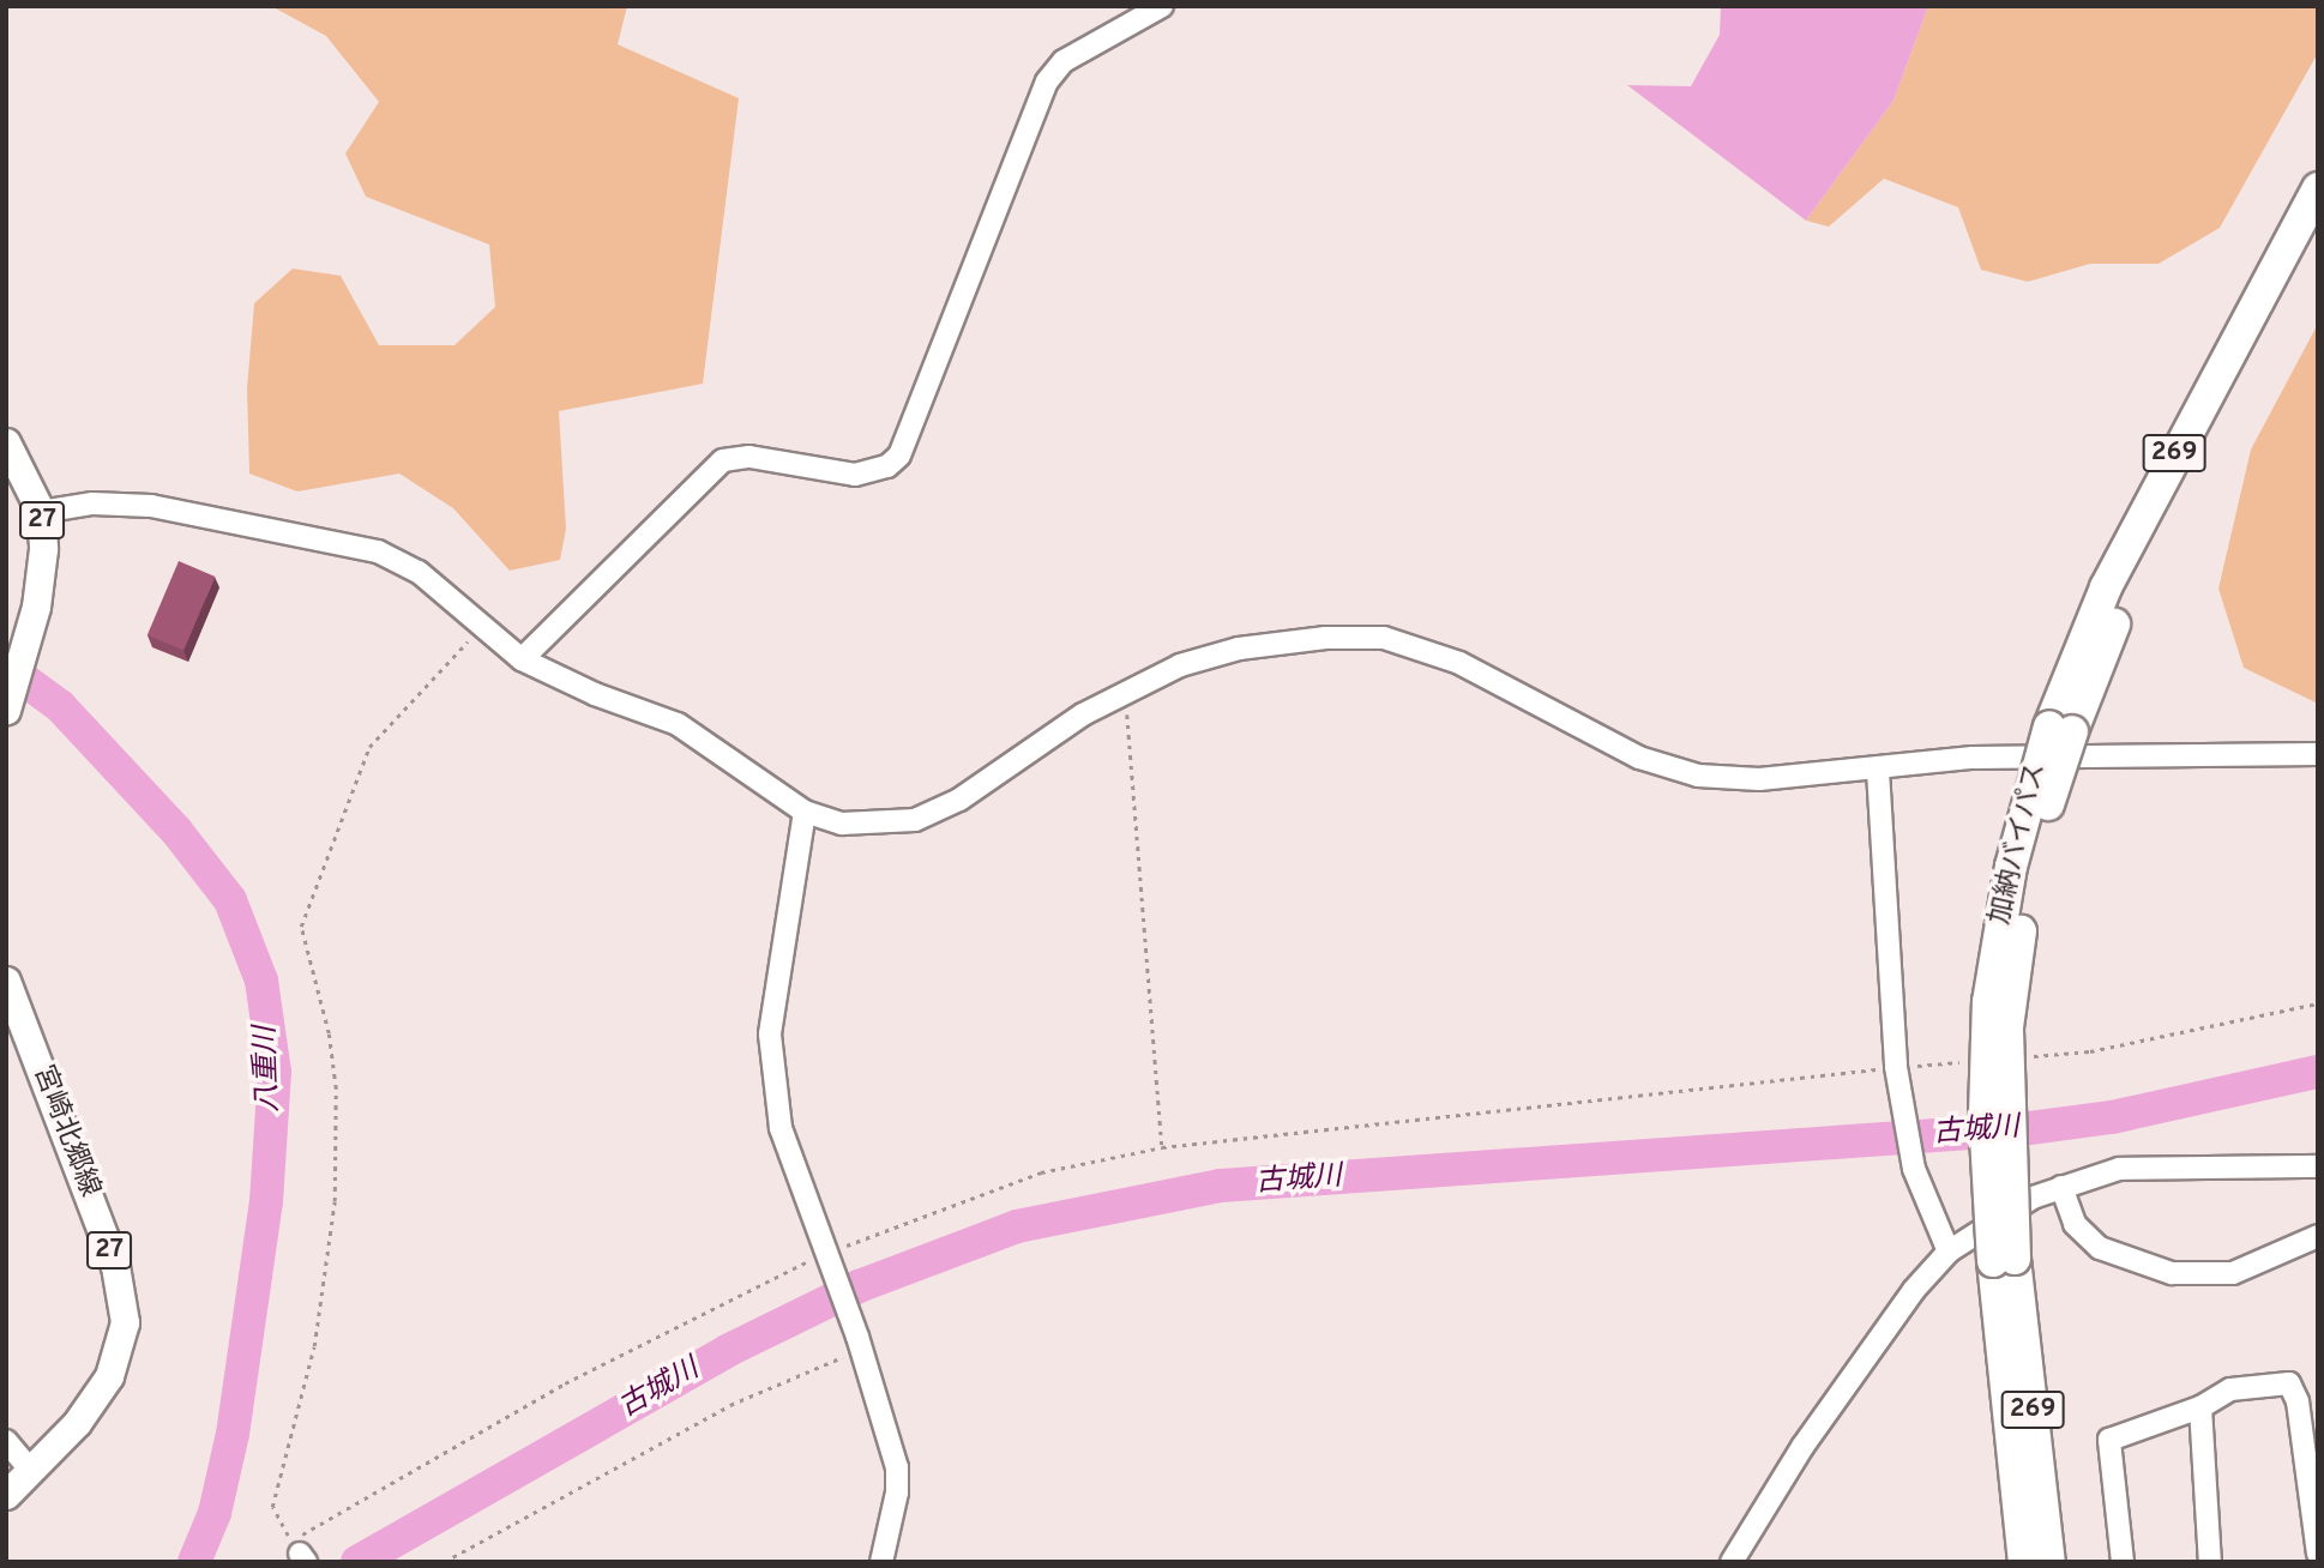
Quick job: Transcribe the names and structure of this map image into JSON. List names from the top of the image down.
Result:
{
  "streets": {
    "highway": ["269", "加納バイパス"],
    "main road": ["27", "宮崎北郷線"]
  },
  "water": ["八重川", "古城川"]
}
